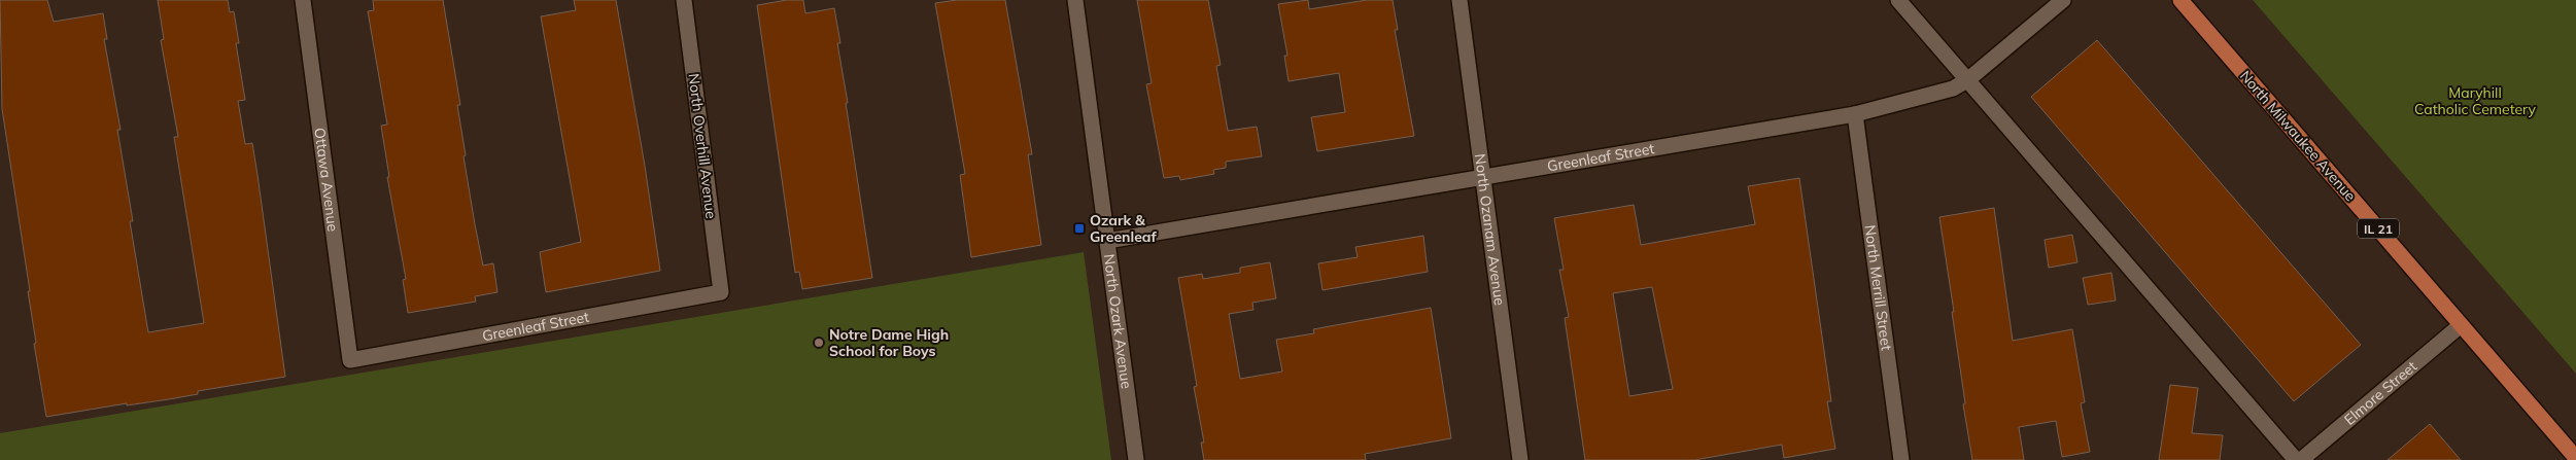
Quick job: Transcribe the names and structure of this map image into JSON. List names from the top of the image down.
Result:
{
  "streets": {
    "main road": ["North Milwaukee Avenue", "IL 21"],
    "street": [
      "North Overhill Avenue",
      "Greenleaf Street",
      "Ottawa Avenue",
      "North Ozanam Avenue",
      "North Merrill Street",
      "North Ozark Avenue",
      "Elmore Street"
    ]
  },
  "crossings": [
    ["North Milwaukee Avenue", "Elmore Street"],
    ["North Overhill Avenue", "Greenleaf Street"],
    ["Greenleaf Street", "Ottawa Avenue"],
    ["Greenleaf Street", "North Ozanam Avenue"],
    ["Greenleaf Street", "North Merrill Street"],
    ["Greenleaf Street", "North Ozark Avenue"]
  ],
  "parks": ["Maryhill Catholic Cemetery"],
  "places": {
    "transit": ["Ozark & Greenleaf"],
    "other": ["Notre Dame High School for Boys"]
  }
}
